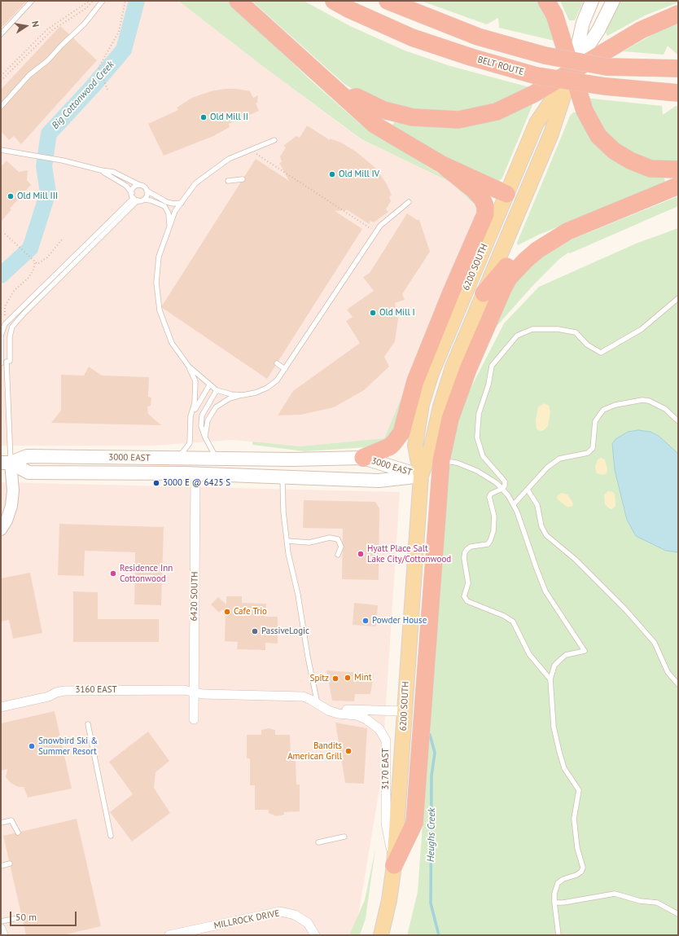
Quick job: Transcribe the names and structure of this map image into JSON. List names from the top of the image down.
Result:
{
  "streets": {
    "highway": ["BELT ROUTE"],
    "main road": ["6200 SOUTH", "3000 EAST"],
    "street": [
      "6420 SOUTH",
      "3160 EAST",
      "3170 EAST",
      "MILLROCK DRIVE"
    ]
  },
  "crossings": [
    ["6200 SOUTH", "3000 EAST"],
    ["6200 SOUTH", "3170 EAST"],
    ["3000 EAST", "6420 SOUTH"],
    ["6420 SOUTH", "3160 EAST"],
    ["6420 SOUTH", "3170 EAST"],
    ["3160 EAST", "3170 EAST"]
  ],
  "water": ["Big Cottonwood Creek", "Heughs Creek"],
  "places": [
    "Old Mill II",
    "Old Mill IV",
    "Old Mill III",
    "Old Mill I",
    "3000 E @ 6425 S",
    "Hyatt Place Salt Lake City/Cottonwood",
    "Residence Inn Cottonwood",
    "Cafe Trio",
    "Powder House",
    "PassiveLogic",
    "Mint",
    "Spitz",
    "Snowbird Ski & Summer Resort",
    "Bandits American Grill"
  ],
  "scale_bar": "50 m",
  "north": "right"
}
